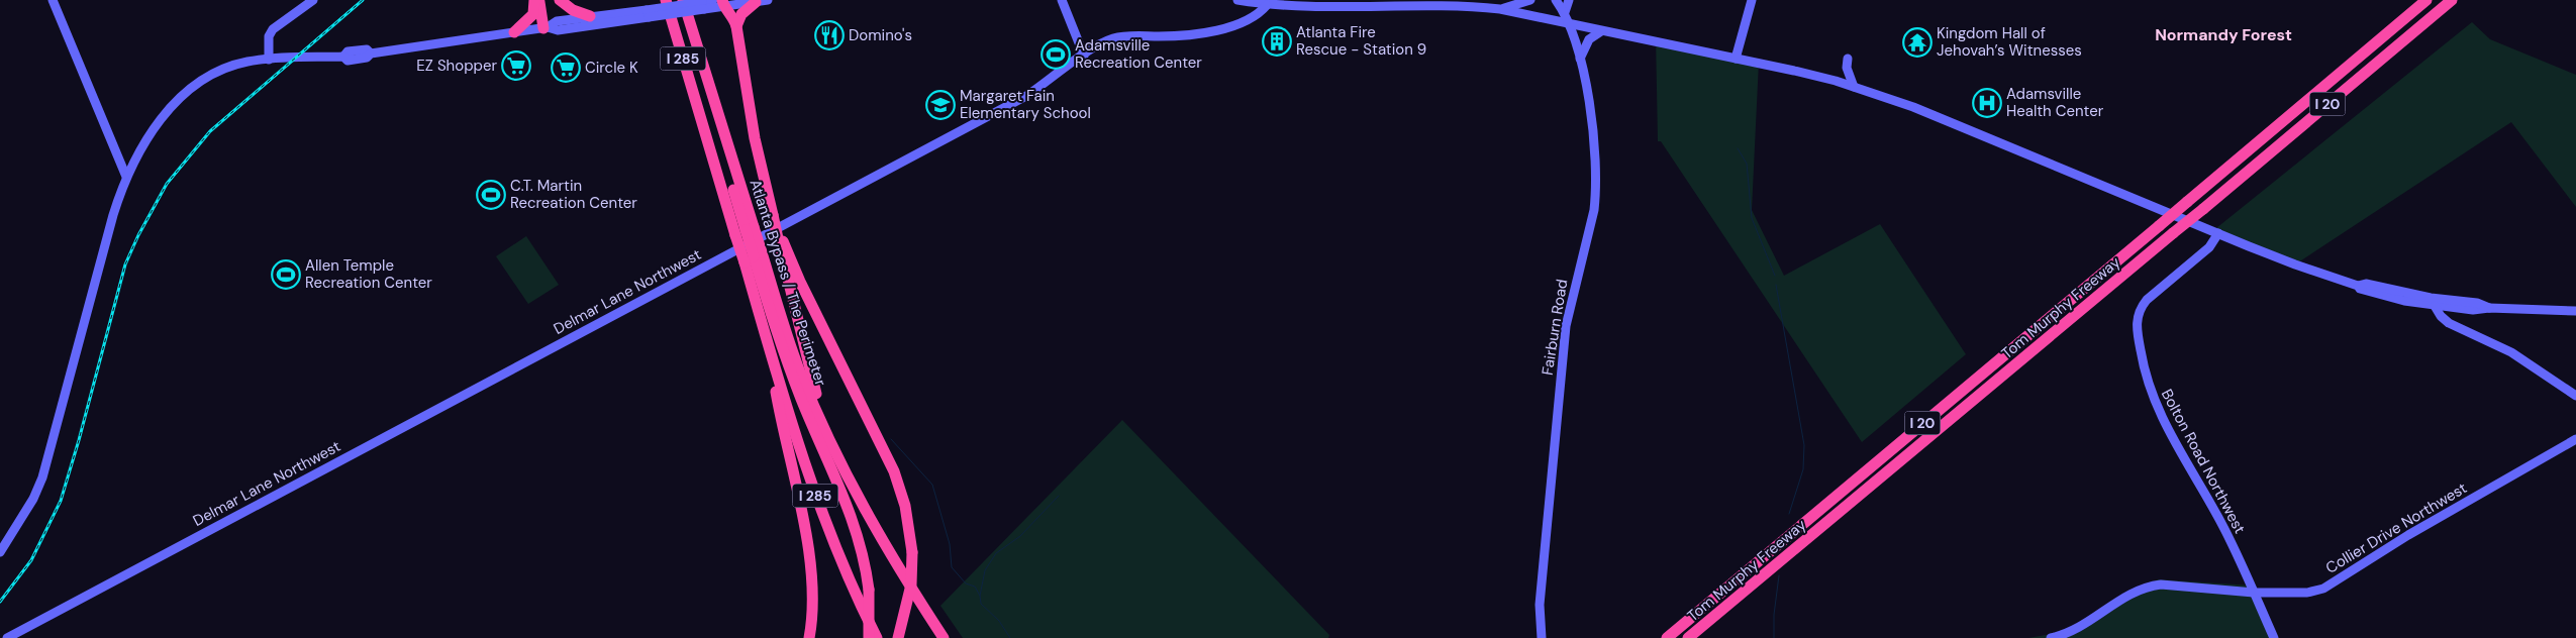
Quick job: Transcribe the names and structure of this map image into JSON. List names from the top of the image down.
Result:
{
  "streets": {
    "highway": [
      "I 285",
      "I 20",
      "Atlanta Bypass / The Perimeter",
      "Tom Murphy Freeway"
    ],
    "main road": [
      "Delmar Lane Northwest",
      "Fairburn Road",
      "Bolton Road Northwest",
      "Collier Drive Northwest"
    ]
  },
  "crossings": [
    ["Bolton Road Northwest", "Collier Drive Northwest"]
  ],
  "districts": ["Normandy Forest"],
  "places": {
    "restaurant": ["Domino's"],
    "building": ["Atlanta Fire Rescue - Station 9"],
    "temple": ["Kingdom Hall of Jehovah’s Witnesses"],
    "sports": ["Adamsville Recreation Center", "C.T. Martin Recreation Center", "Allen Temple Recreation Center"],
    "supermarket": ["EZ Shopper", "Circle K"],
    "hospital": ["Adamsville Health Center"],
    "school or university": ["Margaret Fain Elementary School"]
  }
}
